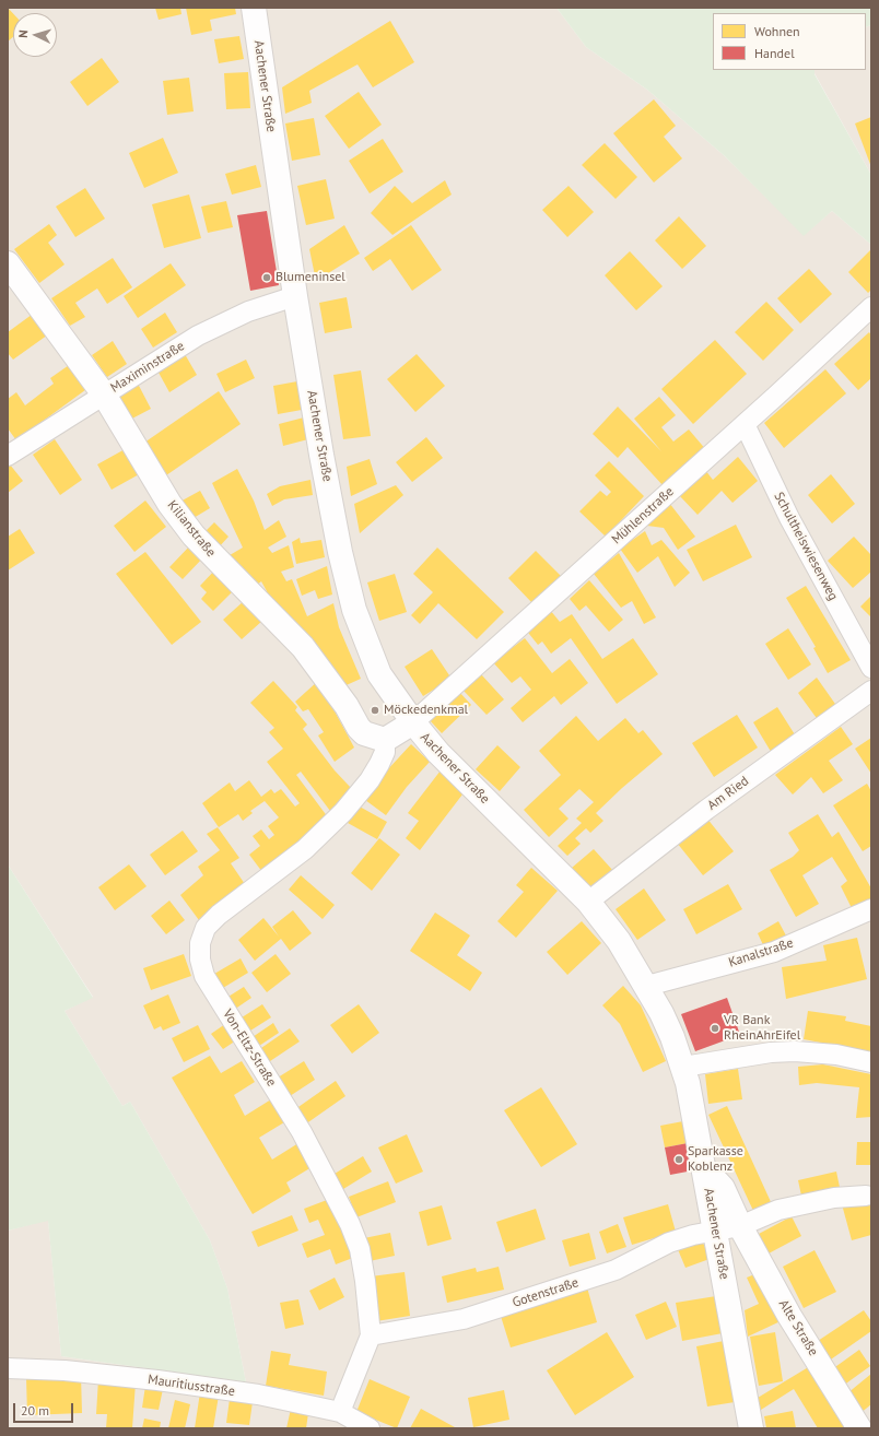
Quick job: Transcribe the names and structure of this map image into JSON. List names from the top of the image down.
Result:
{
  "streets": {
    "main road": ["Aachener Straße", "Kilianstraße", "Alte Straße"],
    "street": [
      "Maximinstraße",
      "Mühlenstraße",
      "Schultheiswiesenweg",
      "Am Ried",
      "Kanalstraße",
      "Von-Eltz-Straße",
      "Gotenstraße",
      "Mauritiusstraße"
    ]
  },
  "crossings": [
    ["Aachener Straße", "Maximinstraße"],
    ["Aachener Straße", "Mühlenstraße"],
    ["Aachener Straße", "Am Ried"],
    ["Aachener Straße", "Kanalstraße"],
    ["Aachener Straße", "Gotenstraße"],
    ["Aachener Straße", "Alte Straße"],
    ["Maximinstraße", "Kilianstraße"],
    ["Mühlenstraße", "Schultheiswiesenweg"],
    ["Kilianstraße", "Von-Eltz-Straße"],
    ["Von-Eltz-Straße", "Gotenstraße"],
    ["Von-Eltz-Straße", "Mauritiusstraße"]
  ],
  "places": [
    "Blumeninsel",
    "Möckedenkmal",
    "VR Bank RheinAhrEifel",
    "Sparkasse Koblenz"
  ],
  "legend": ["Wohnen", "Handel"],
  "scale_bar": "20 m",
  "north": "left"
}
